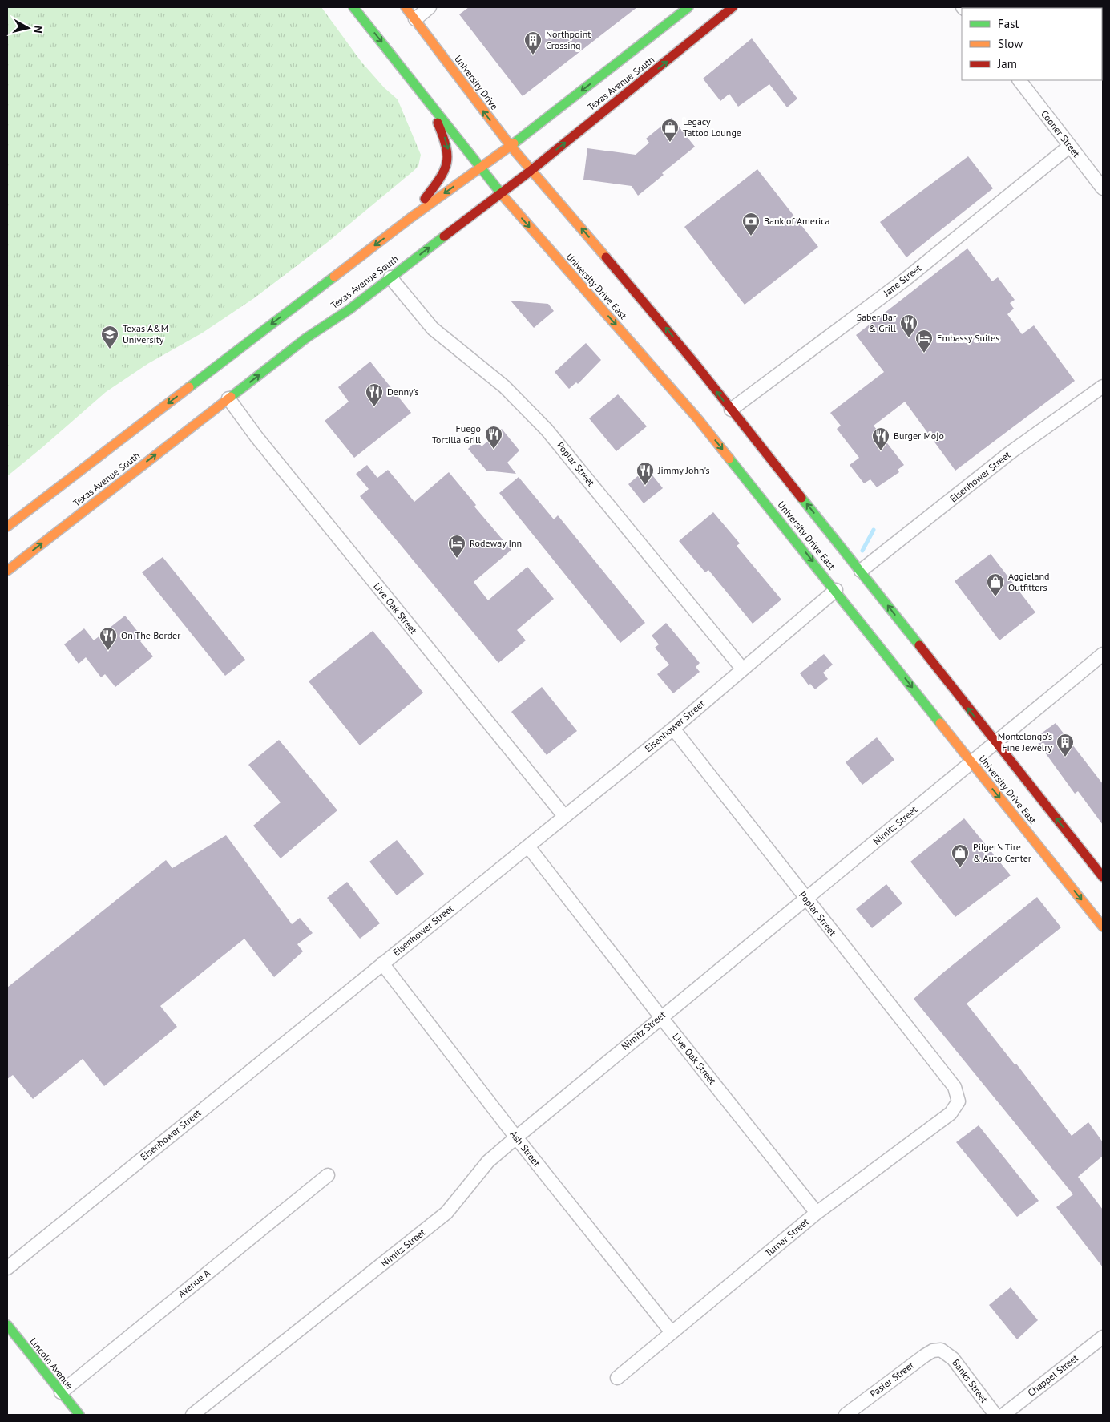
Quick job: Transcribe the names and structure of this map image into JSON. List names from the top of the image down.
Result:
{
  "streets": {
    "main road": [
      "University Drive",
      "Texas Avenue South",
      "University Drive East",
      "Lincoln Avenue"
    ],
    "street": [
      "Cooner Street",
      "Jane Street",
      "Poplar Street",
      "Eisenhower Street",
      "Live Oak Street",
      "Nimitz Street",
      "Ash Street",
      "Turner Street",
      "Avenue A",
      "Chappel Street",
      "Pasler Street",
      "Banks Street"
    ]
  },
  "crossings": [
    ["University Drive", "Texas Avenue South"],
    ["University Drive", "University Drive East"],
    ["Texas Avenue South", "University Drive East"],
    ["Texas Avenue South", "Poplar Street"],
    ["Texas Avenue South", "Live Oak Street"],
    ["Cooner Street", "Jane Street"],
    ["Jane Street", "University Drive East"],
    ["University Drive East", "Eisenhower Street"],
    ["University Drive East", "Nimitz Street"],
    ["Poplar Street", "Eisenhower Street"],
    ["Poplar Street", "Nimitz Street"],
    ["Poplar Street", "Turner Street"],
    ["Eisenhower Street", "Live Oak Street"],
    ["Eisenhower Street", "Ash Street"],
    ["Live Oak Street", "Nimitz Street"],
    ["Live Oak Street", "Turner Street"],
    ["Nimitz Street", "Ash Street"],
    ["Ash Street", "Turner Street"],
    ["Avenue A", "Lincoln Avenue"],
    ["Pasler Street", "Banks Street"]
  ],
  "places": {
    "building": ["Northpoint Crossing", "Montelongo's Fine Jewelry"],
    "shop": ["Legacy Tattoo Lounge", "Aggieland Outfitters", "Pilger's Tire & Auto Center"],
    "bank": ["Bank of America"],
    "restaurant": [
      "Saber Bar & Grill",
      "Denny's",
      "Fuego Tortilla Grill",
      "Burger Mojo",
      "Jimmy John's",
      "On The Border"
    ],
    "school or university": ["Texas A&M University"],
    "hotel": ["Embassy Suites", "Rodeway Inn"]
  },
  "legend": ["Fast", "Slow", "Jam"],
  "north": "right"
}
